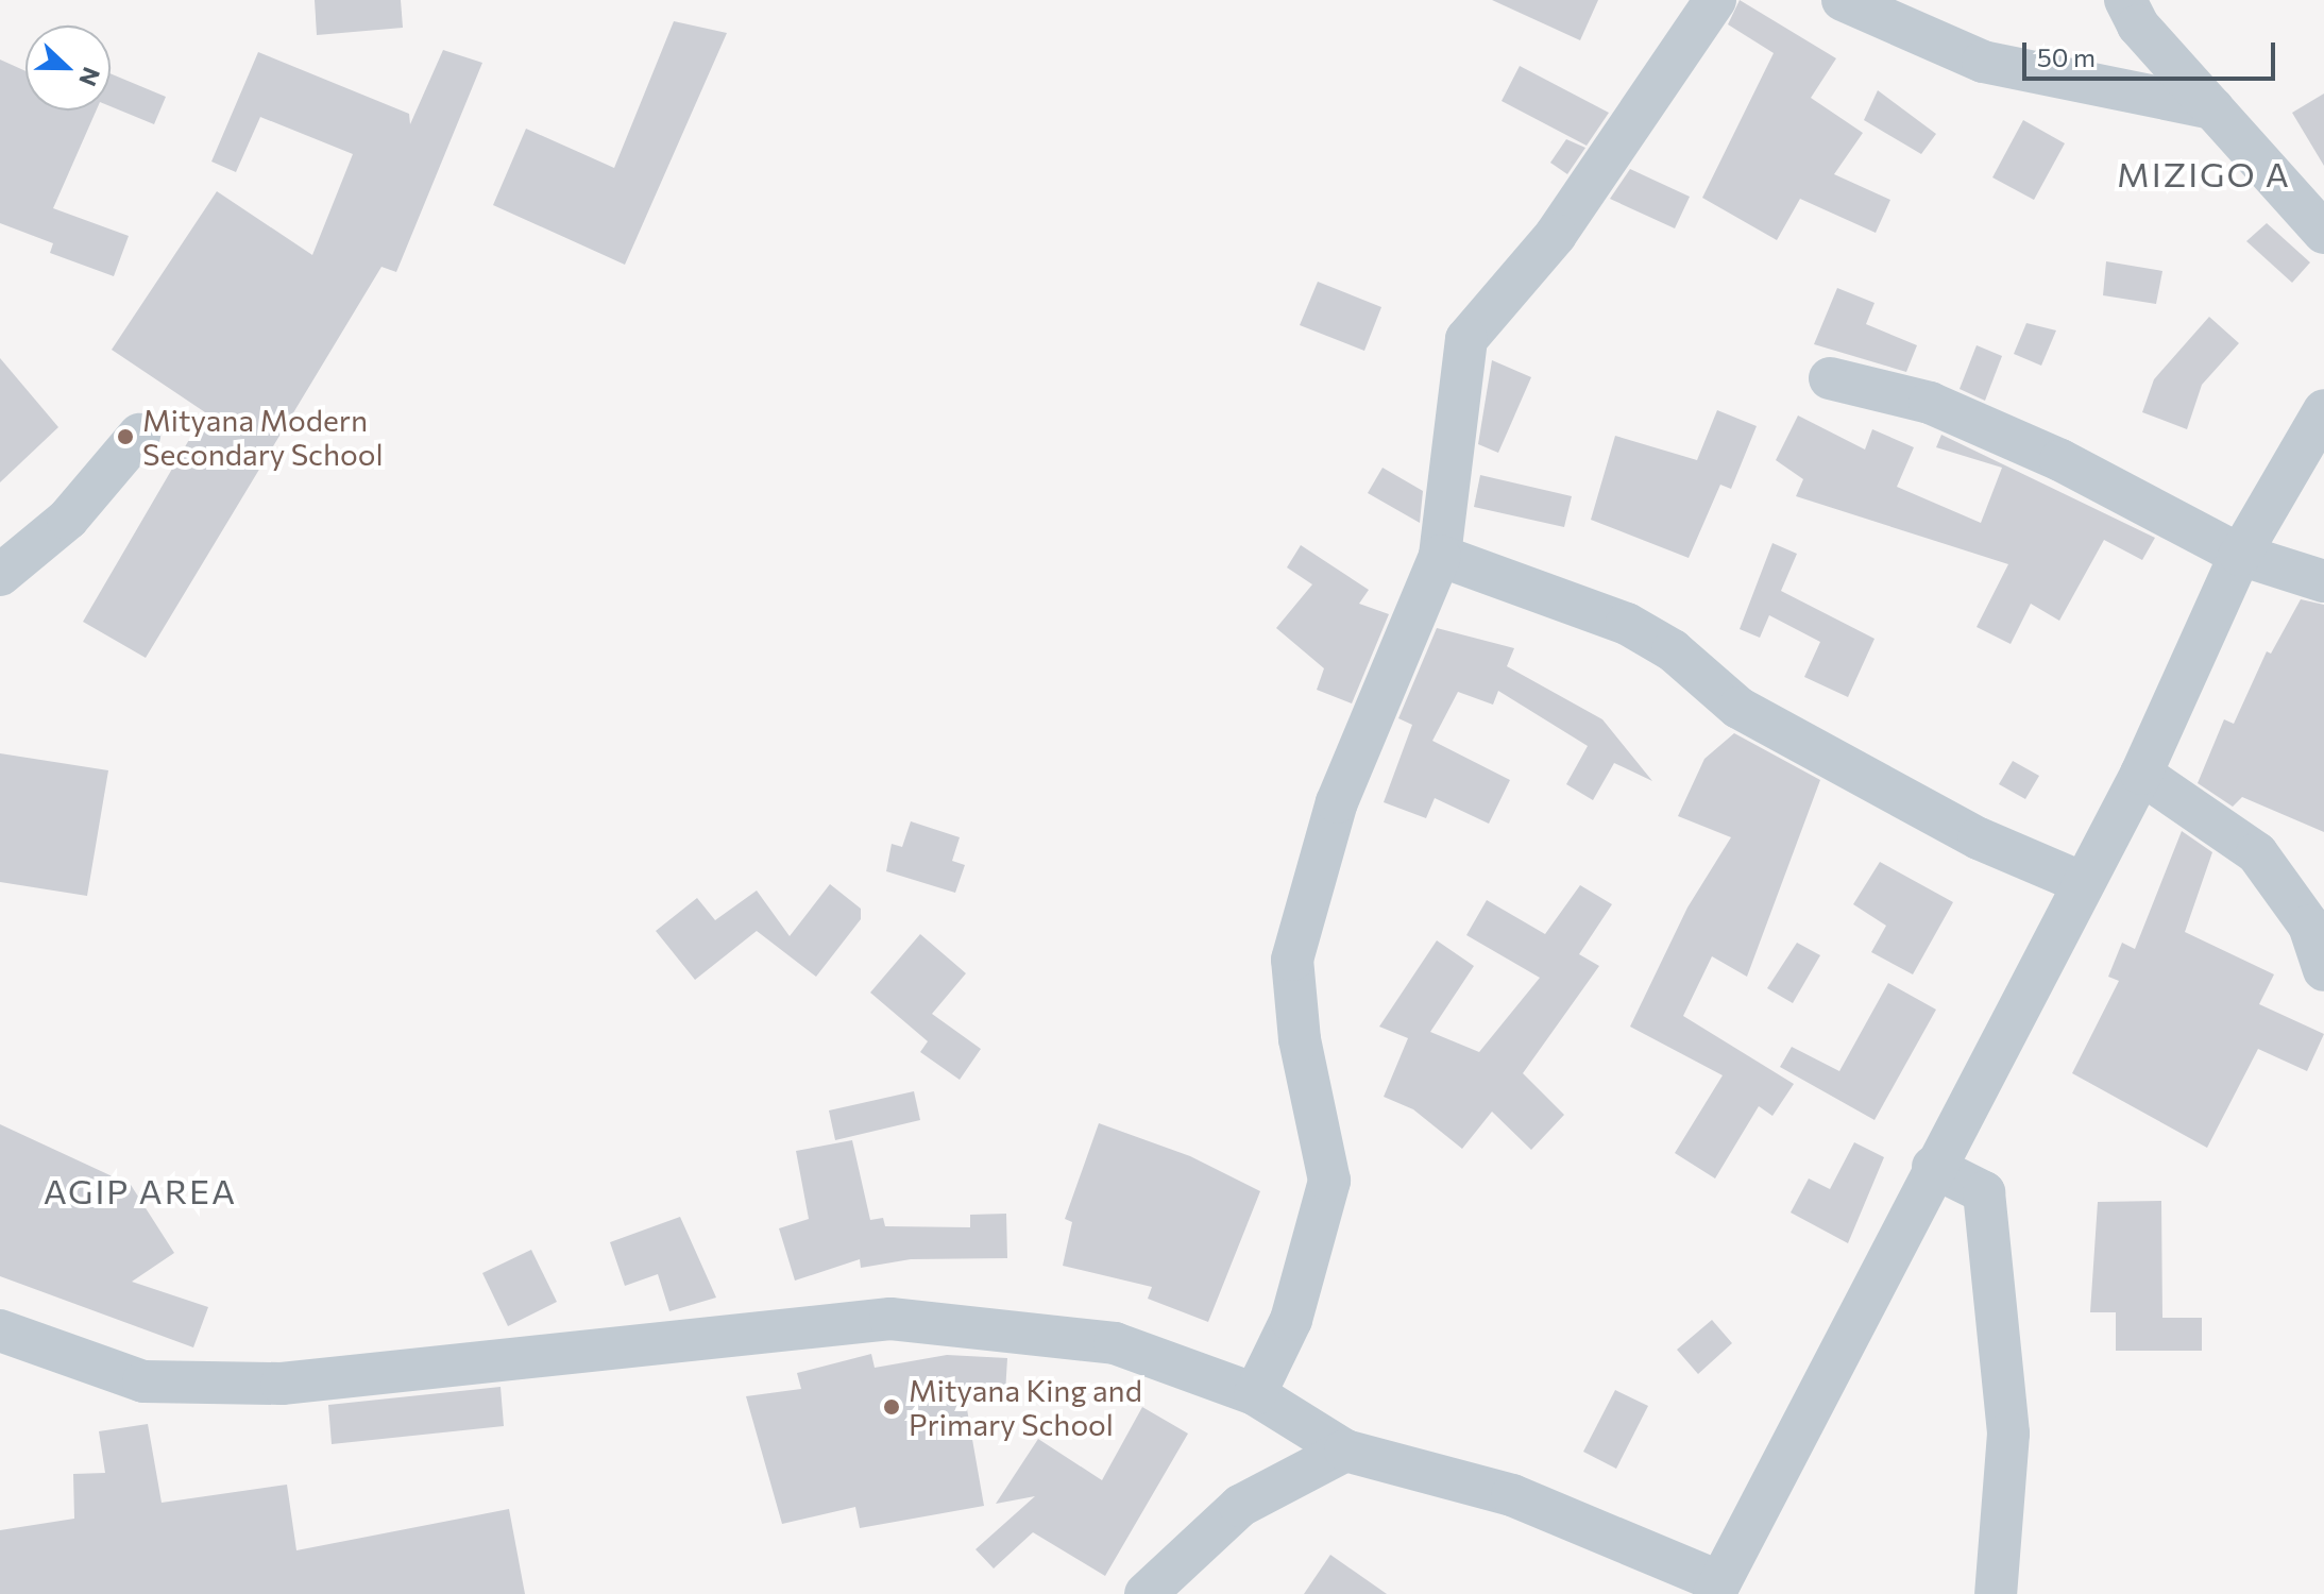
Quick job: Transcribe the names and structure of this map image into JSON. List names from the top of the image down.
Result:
{
  "districts": ["MIZIGO A", "AGIP AREA"],
  "places": ["Mityana Modern Secondary School", "Mityana King and Primary School"],
  "scale_bar": "50 m",
  "north": "right"
}
